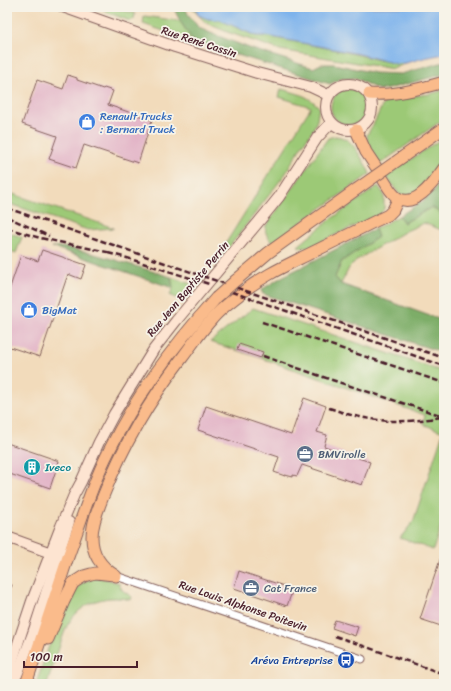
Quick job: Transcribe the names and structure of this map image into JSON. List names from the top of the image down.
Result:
{
  "streets": {
    "main road": ["Rue René Cassin", "Rue Jean Baptiste Perrin"],
    "street": ["Rue Louis Alphonse Poitevin"]
  },
  "crossings": [
    ["Rue René Cassin", "Rue Jean Baptiste Perrin"]
  ],
  "places": {
    "shop": ["Renault Trucks : Bernard Truck", "BigMat"],
    "office": ["BMVirolle", "Cat France"],
    "building": ["Iveco"],
    "bus stop": ["Aréva Entreprise"]
  },
  "scale_bar": "100 m"
}
